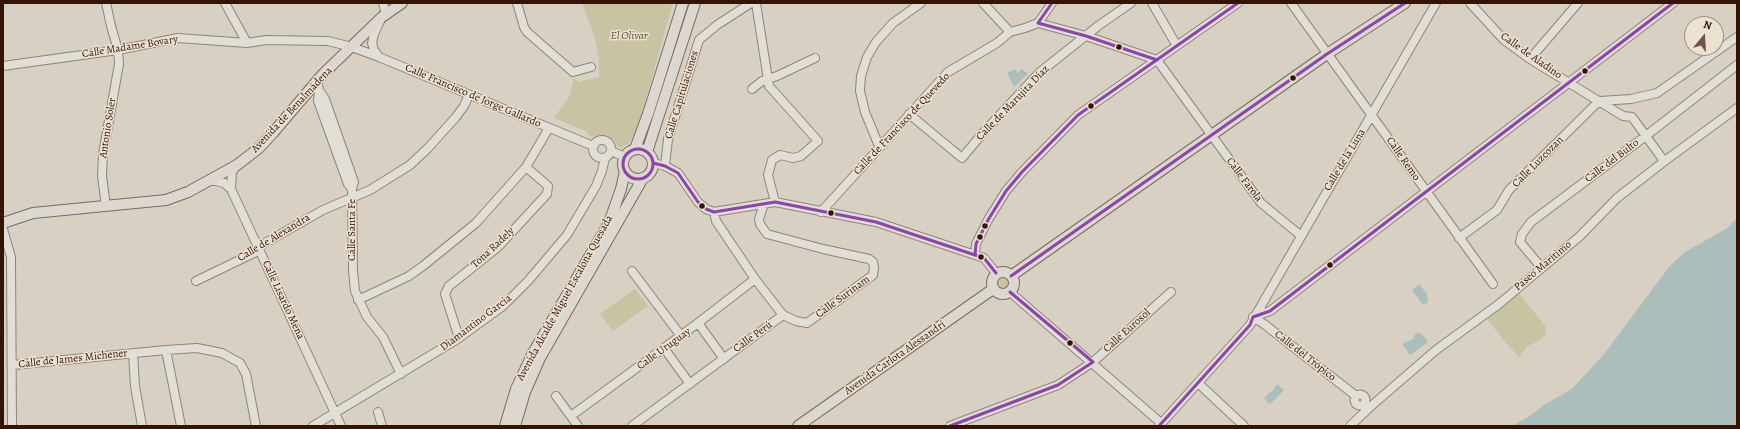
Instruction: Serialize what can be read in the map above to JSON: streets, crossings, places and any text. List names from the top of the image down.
{
  "streets": {
    "main road": ["Avenida de Benalmádena", "Avenida Alcalde Miguel Escalona Quesada", "Avenida Carlota Alessandri"],
    "street": [
      "Calle Madame Bovary",
      "Calle de Aladino",
      "Calle Capitulaciones",
      "Calle Francisco de Jorge Gallardo",
      "Calle de Marujita Díaz",
      "Calle de Francisco de Quevedo",
      "Antonio Soler",
      "Calle Remo",
      "Calle de la Luna",
      "Calle del Bulto",
      "Calle Luzcozan",
      "Calle Farola",
      "Calle Santa Fe",
      "Calle de Alexandra",
      "Tona Radely",
      "Paseo Marítimo",
      "Calle Surinam",
      "Calle Lisardo Mena",
      "Diamantino Garcia",
      "Calle Eurosol",
      "Calle Perú",
      "Calle Uruguay",
      "Calle del Trópico",
      "Calle de James Michener"
    ]
  },
  "crossings": [
    ["Calle Madame Bovary", "Calle Francisco de Jorge Gallardo"],
    ["Calle Madame Bovary", "Avenida de Benalmádena"],
    ["Calle Madame Bovary", "Antonio Soler"],
    ["Calle de Aladino", "Calle del Bulto"],
    ["Calle de Aladino", "Calle Luzcozan"],
    ["Calle de Aladino", "Paseo Marítimo"],
    ["Calle Francisco de Jorge Gallardo", "Avenida de Benalmádena"],
    ["Calle Francisco de Jorge Gallardo", "Calle de Alexandra"],
    ["Calle Francisco de Jorge Gallardo", "Diamantino Garcia"],
    ["Calle de Marujita Díaz", "Calle de Francisco de Quevedo"],
    ["Avenida de Benalmádena", "Antonio Soler"],
    ["Avenida de Benalmádena", "Calle Santa Fe"],
    ["Calle Remo", "Calle de la Luna"],
    ["Calle Remo", "Calle Luzcozan"],
    ["Calle de la Luna", "Calle Farola"],
    ["Calle de la Luna", "Calle del Trópico"],
    ["Calle del Bulto", "Paseo Marítimo"],
    ["Calle Santa Fe", "Calle de Alexandra"],
    ["Calle Santa Fe", "Diamantino Garcia"],
    ["Calle de Alexandra", "Calle Lisardo Mena"],
    ["Tona Radely", "Diamantino Garcia"],
    ["Calle Surinam", "Calle Perú"],
    ["Calle Lisardo Mena", "Diamantino Garcia"],
    ["Calle Perú", "Calle Uruguay"]
  ],
  "parks": ["El Olivar"],
  "north": "top"
}
